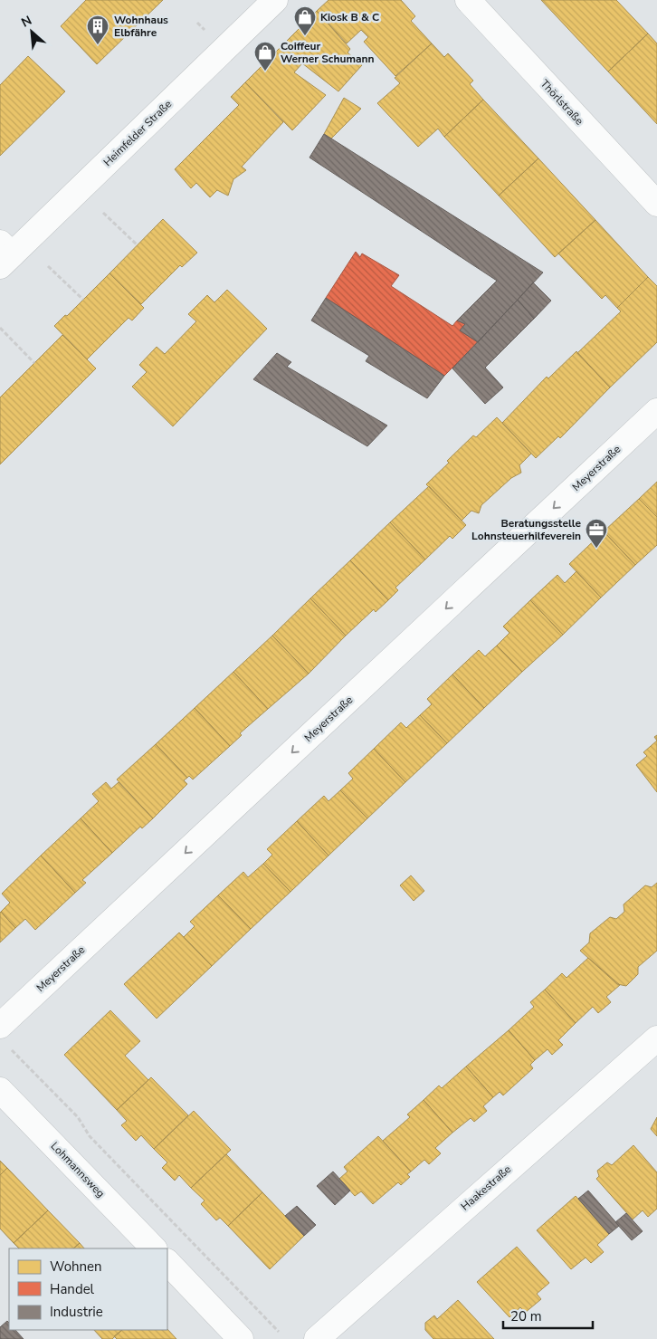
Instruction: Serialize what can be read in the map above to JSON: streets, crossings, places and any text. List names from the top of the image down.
{
  "streets": {
    "street": [
      "Thörlstraße",
      "Heimfelder Straße",
      "Meyerstraße",
      "Lohmannsweg",
      "Haakestraße"
    ]
  },
  "one_way": ["Meyerstraße"],
  "places": {
    "shop": ["Kiosk B & C", "Coiffeur Werner Schumann"],
    "building": ["Wohnhaus Elbfähre"],
    "office": ["Beratungsstelle Lohnsteuerhilfeverein"]
  },
  "legend": ["Wohnen", "Handel", "Industrie"],
  "scale_bar": "20 m",
  "north": "top left"
}
